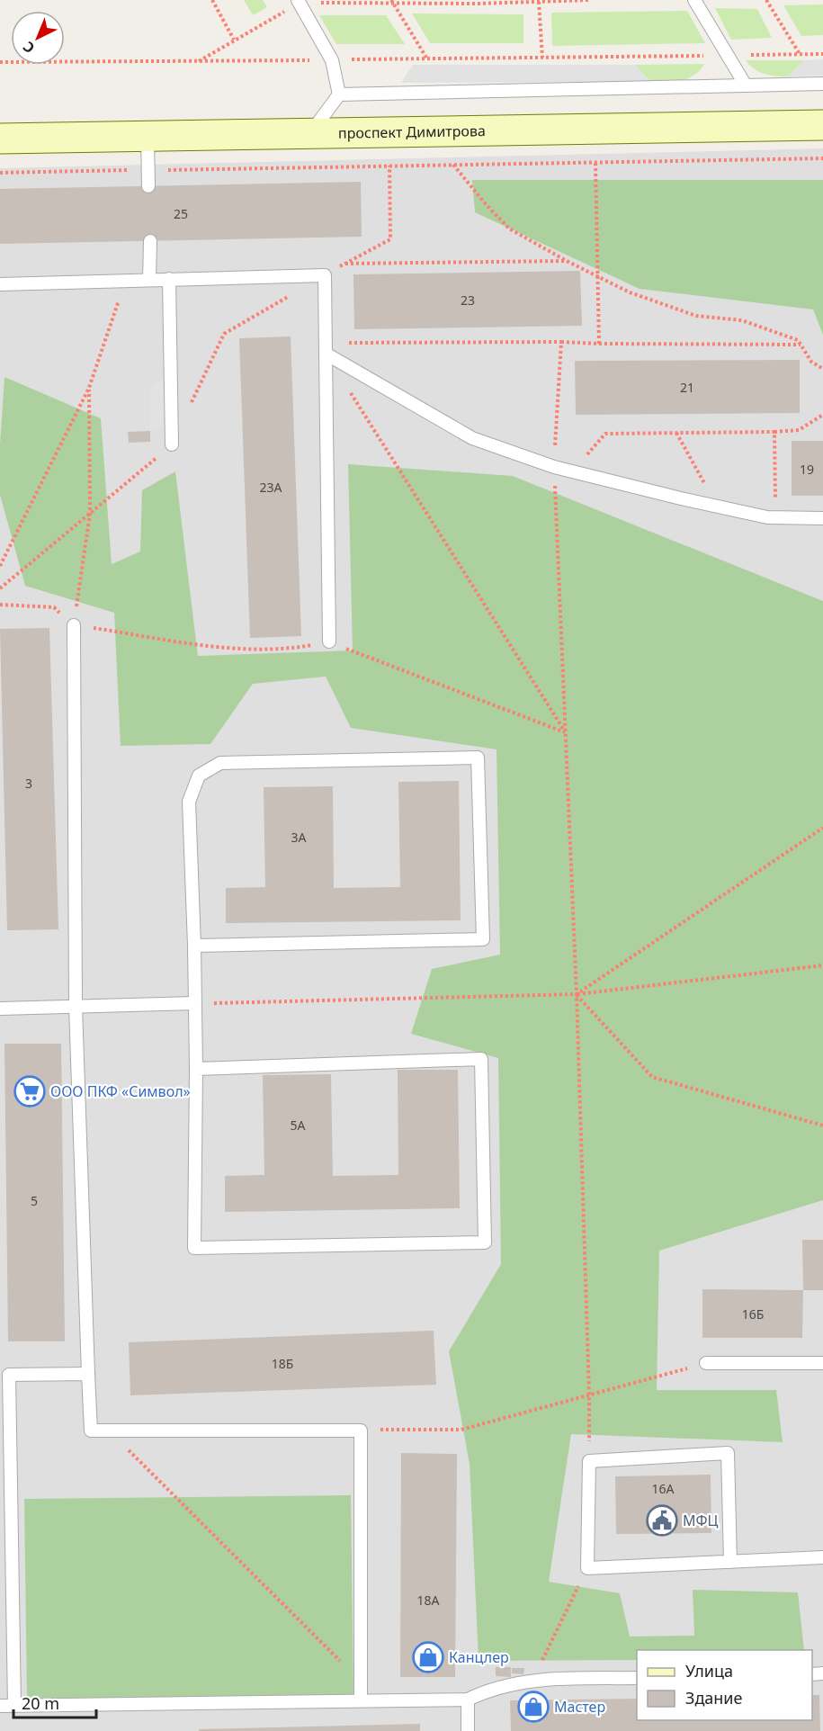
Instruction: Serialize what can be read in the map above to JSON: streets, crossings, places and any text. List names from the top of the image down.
{
  "streets": {
    "main road": ["проспект Димитрова"]
  },
  "places": {
    "supermarket": ["ООО ПКФ «Символ»"],
    "public building": ["МФЦ"],
    "shop": ["Канцлер", "Мастер"]
  },
  "house_numbers": [
    "25",
    "23",
    "21",
    "19",
    "23А",
    "3",
    "3А",
    "5А",
    "5",
    "16Б",
    "18Б",
    "16А",
    "18А"
  ],
  "legend": ["Улица", "Здание"],
  "scale_bar": "20 m",
  "north": "bottom left"
}
